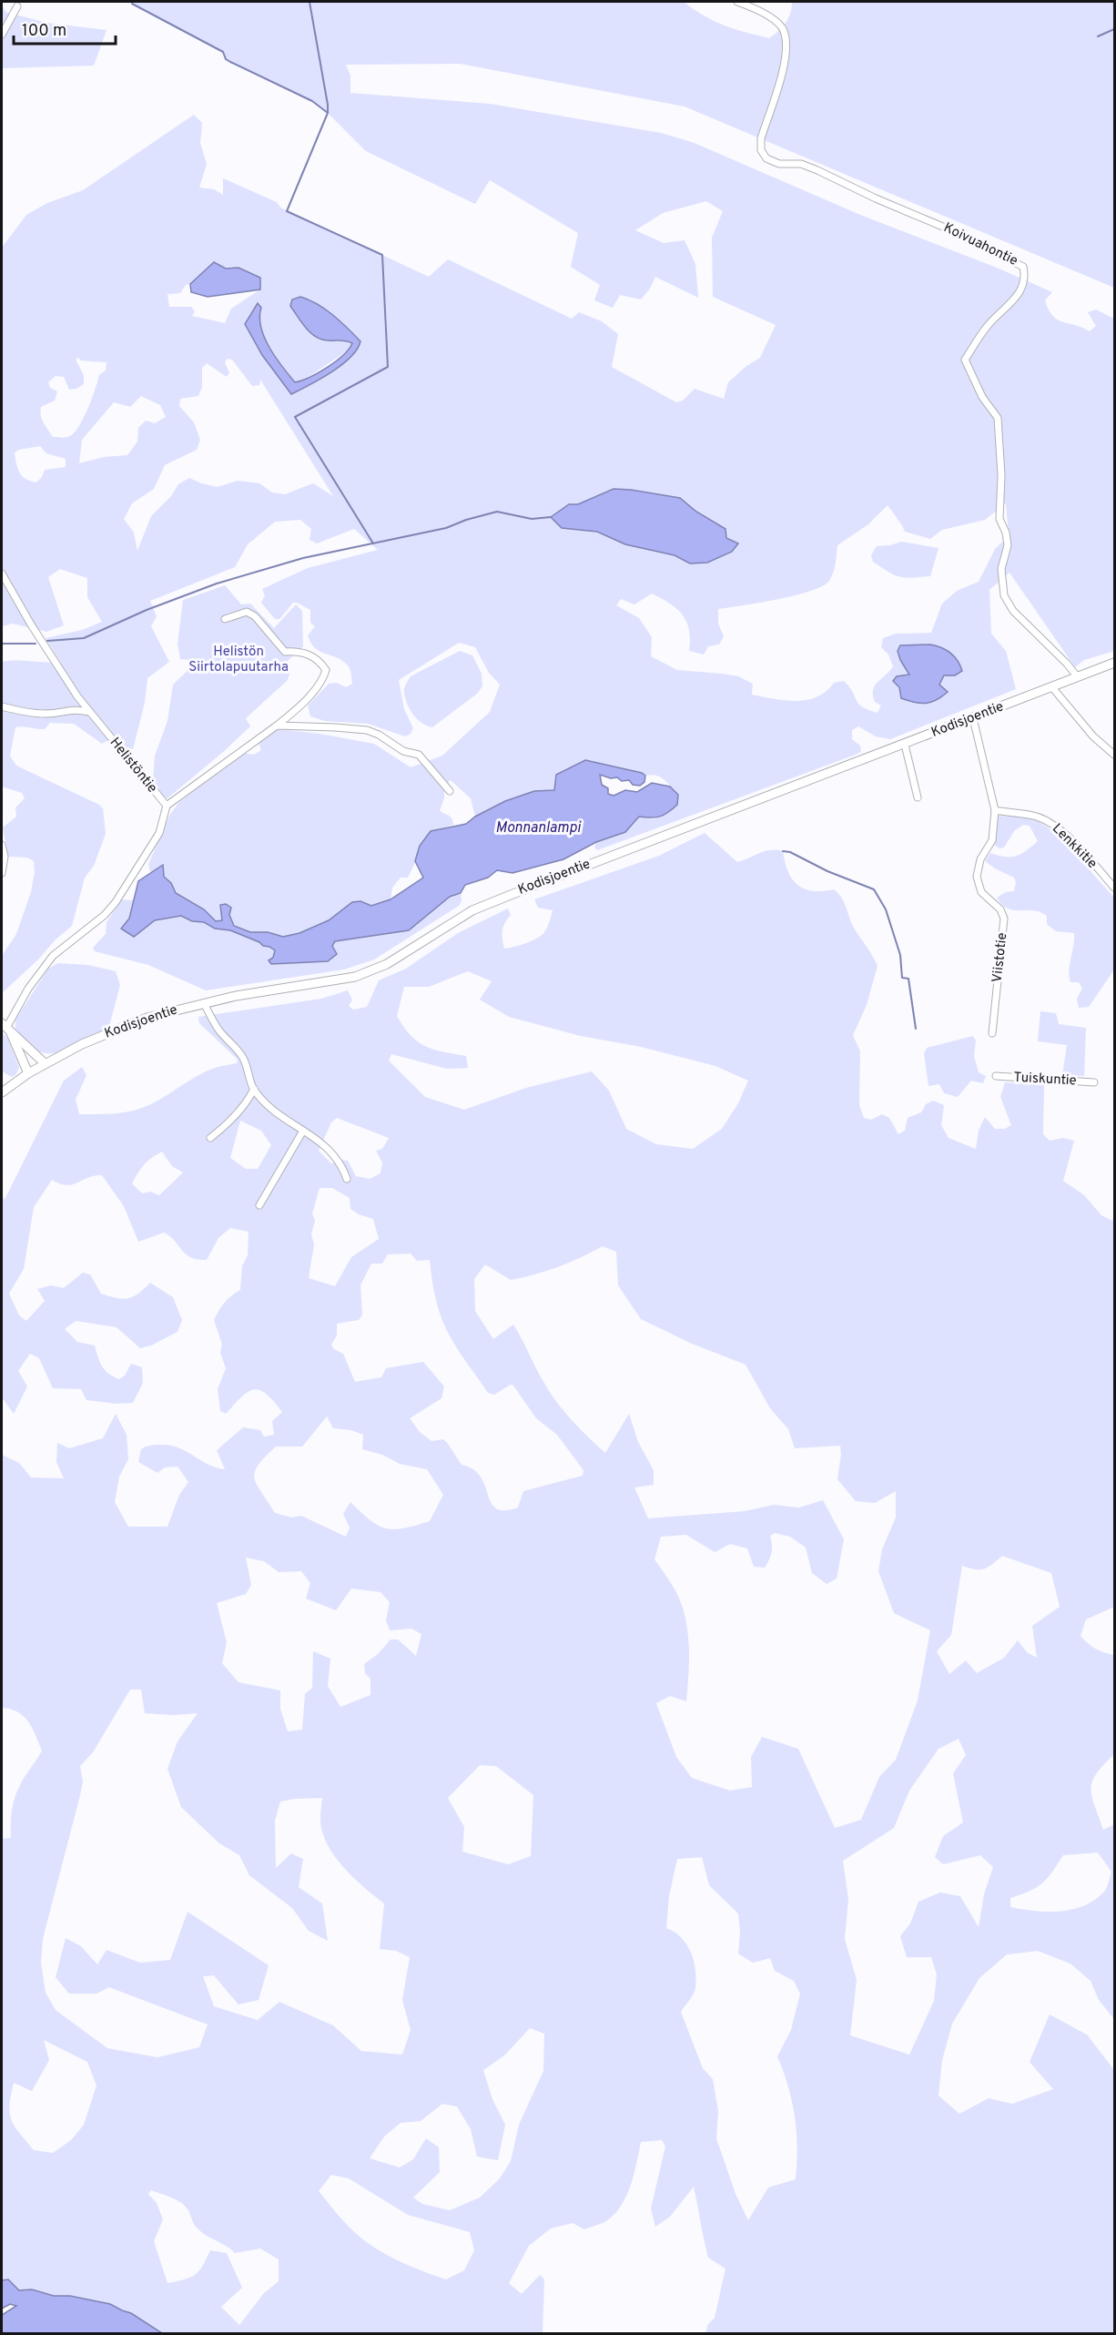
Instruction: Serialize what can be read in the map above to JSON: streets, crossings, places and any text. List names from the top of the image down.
{
  "streets": {
    "street": [
      "Koivuahontie",
      "Kodisjoentie",
      "Helistöntie",
      "Lenkkitie",
      "Viistotie",
      "Tuiskuntie"
    ]
  },
  "crossings": [
    ["Koivuahontie", "Kodisjoentie"],
    ["Kodisjoentie", "Viistotie"],
    ["Lenkkitie", "Viistotie"]
  ],
  "water": ["Monnanlampi"],
  "parks": ["Helistön Siirtolapuutarha"],
  "scale_bar": "100 m"
}
